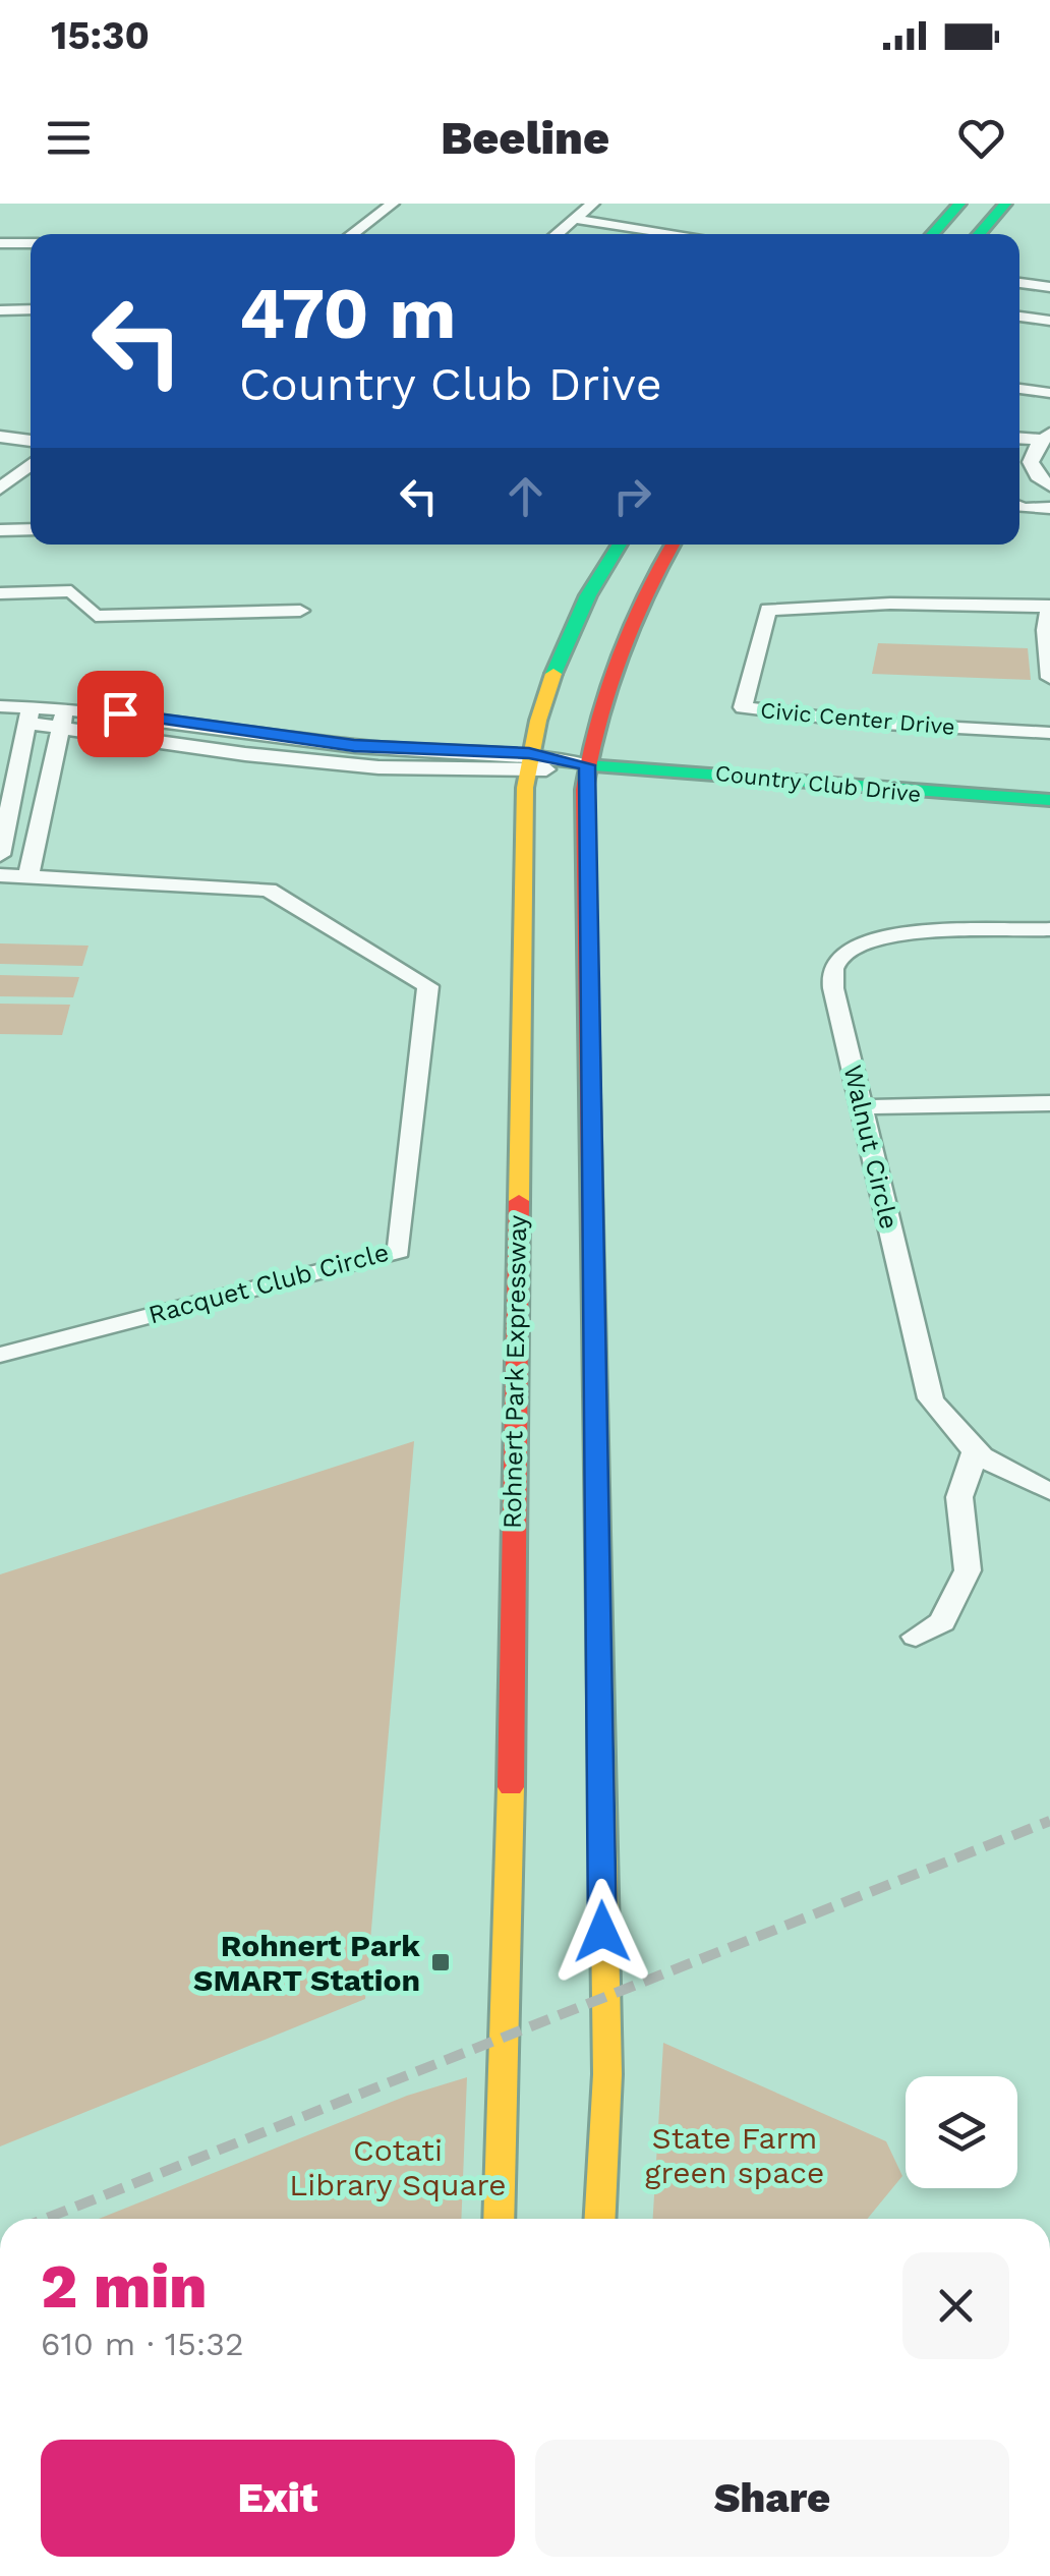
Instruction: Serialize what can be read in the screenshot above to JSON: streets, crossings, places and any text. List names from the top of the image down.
{
  "streets": {
    "main road": ["Country Club Drive", "Rohnert Park Expressway"],
    "street": ["Civic Center Drive", "Walnut Circle", "Racquet Club Circle"]
  },
  "crossings": [
    ["Country Club Drive", "Rohnert Park Expressway"]
  ],
  "parks": ["State Farm green space", "Cotati Library Square"],
  "places": {
    "transit": ["Rohnert Park SMART Station"]
  },
  "page": {
    "status": "15:30",
    "header": "Beeline",
    "turn": ["470 m", "Country Club Drive"],
    "heading": ["2 min", "610 m · 15:32"],
    "buttons": ["Exit", "Share"]
  }
}
